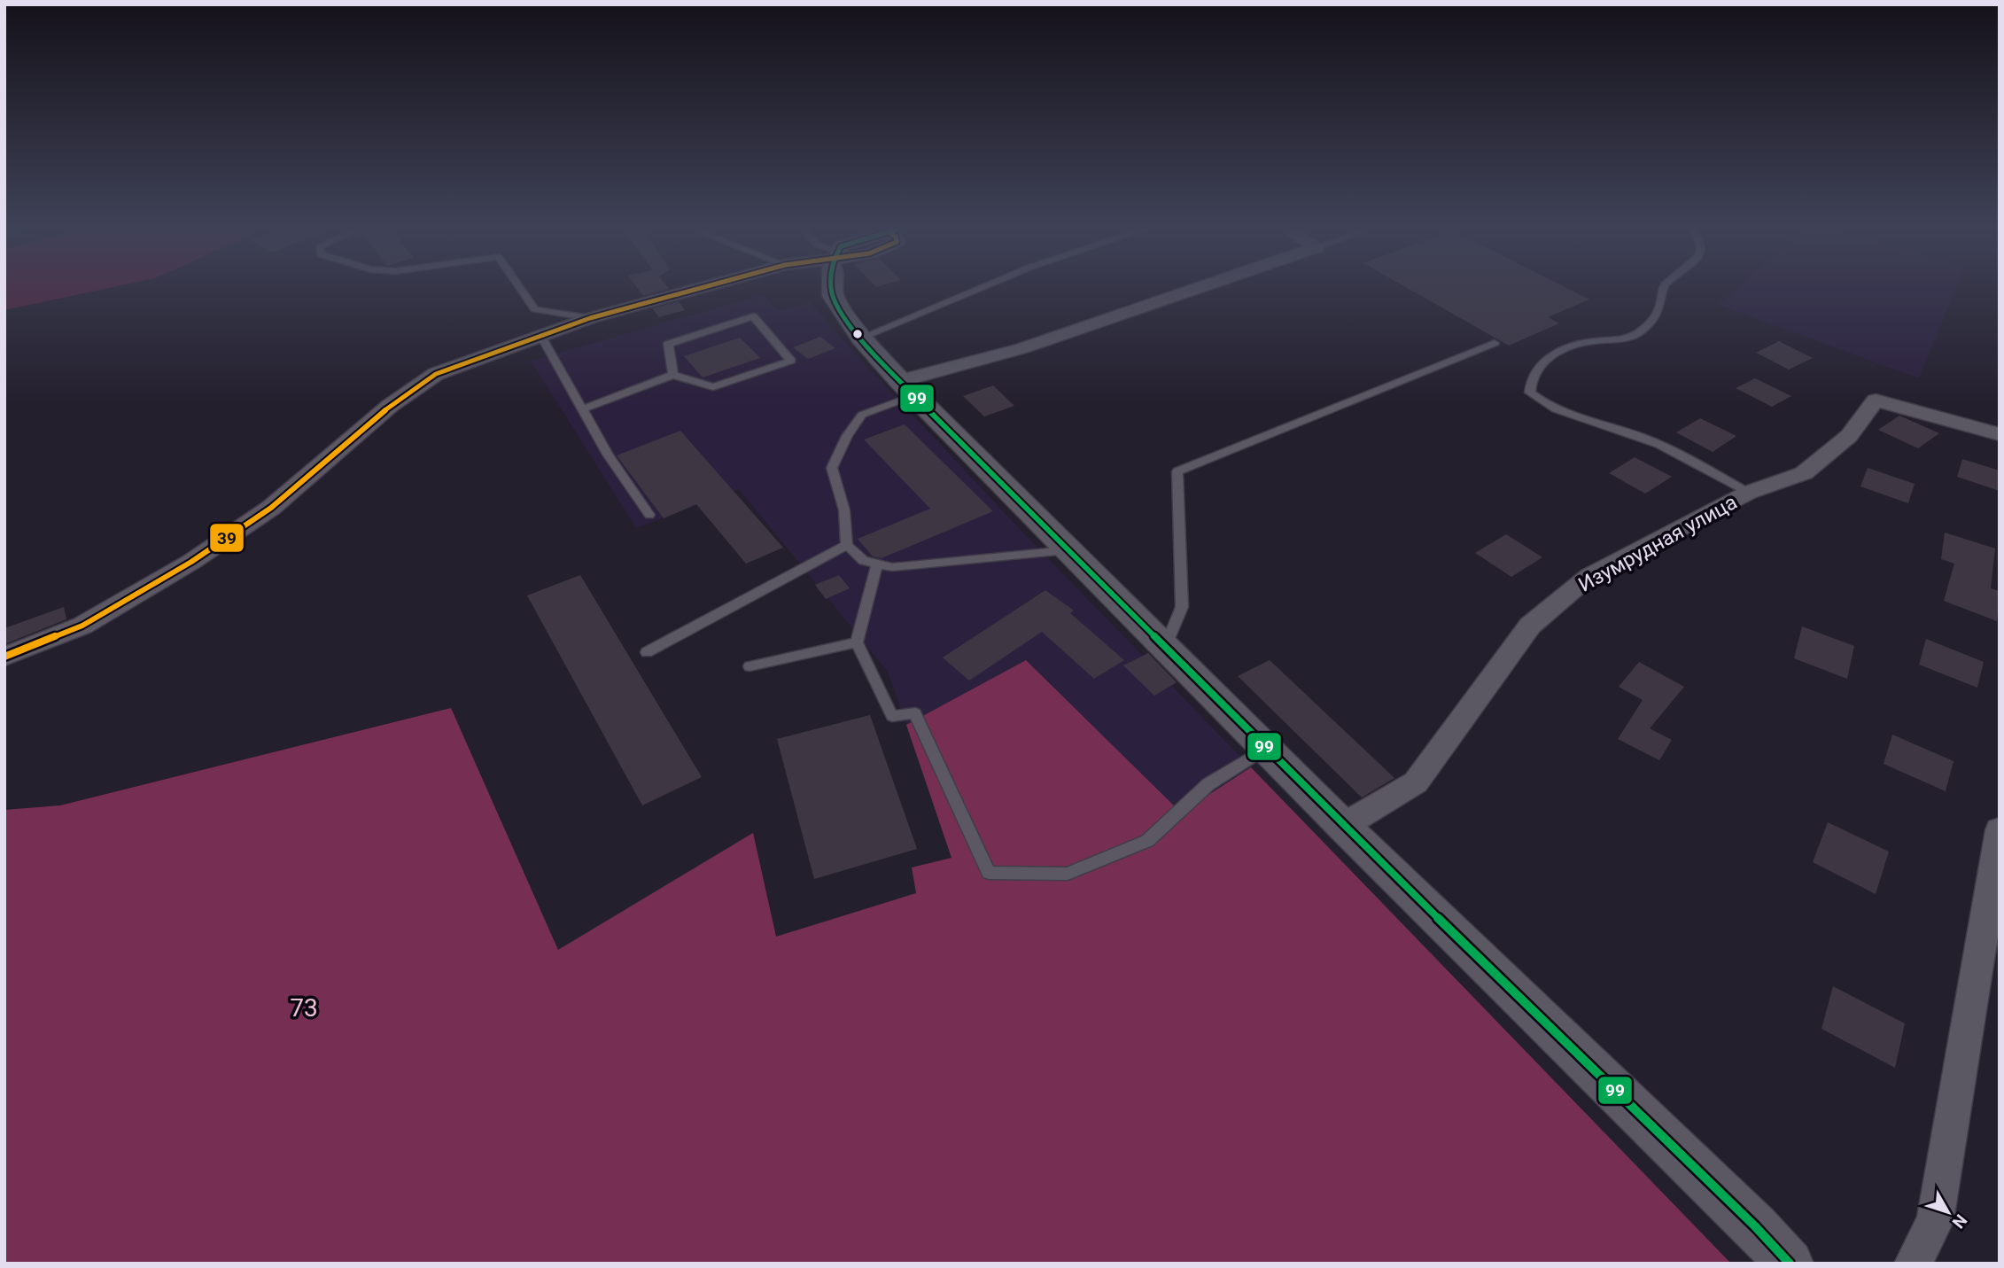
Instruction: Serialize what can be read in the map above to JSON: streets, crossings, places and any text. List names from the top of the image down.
{
  "streets": {
    "street": ["Изумрудная улица"]
  },
  "parks": ["73"],
  "lines": ["transit line 99", "transit line 39"],
  "north": "bottom right"
}
